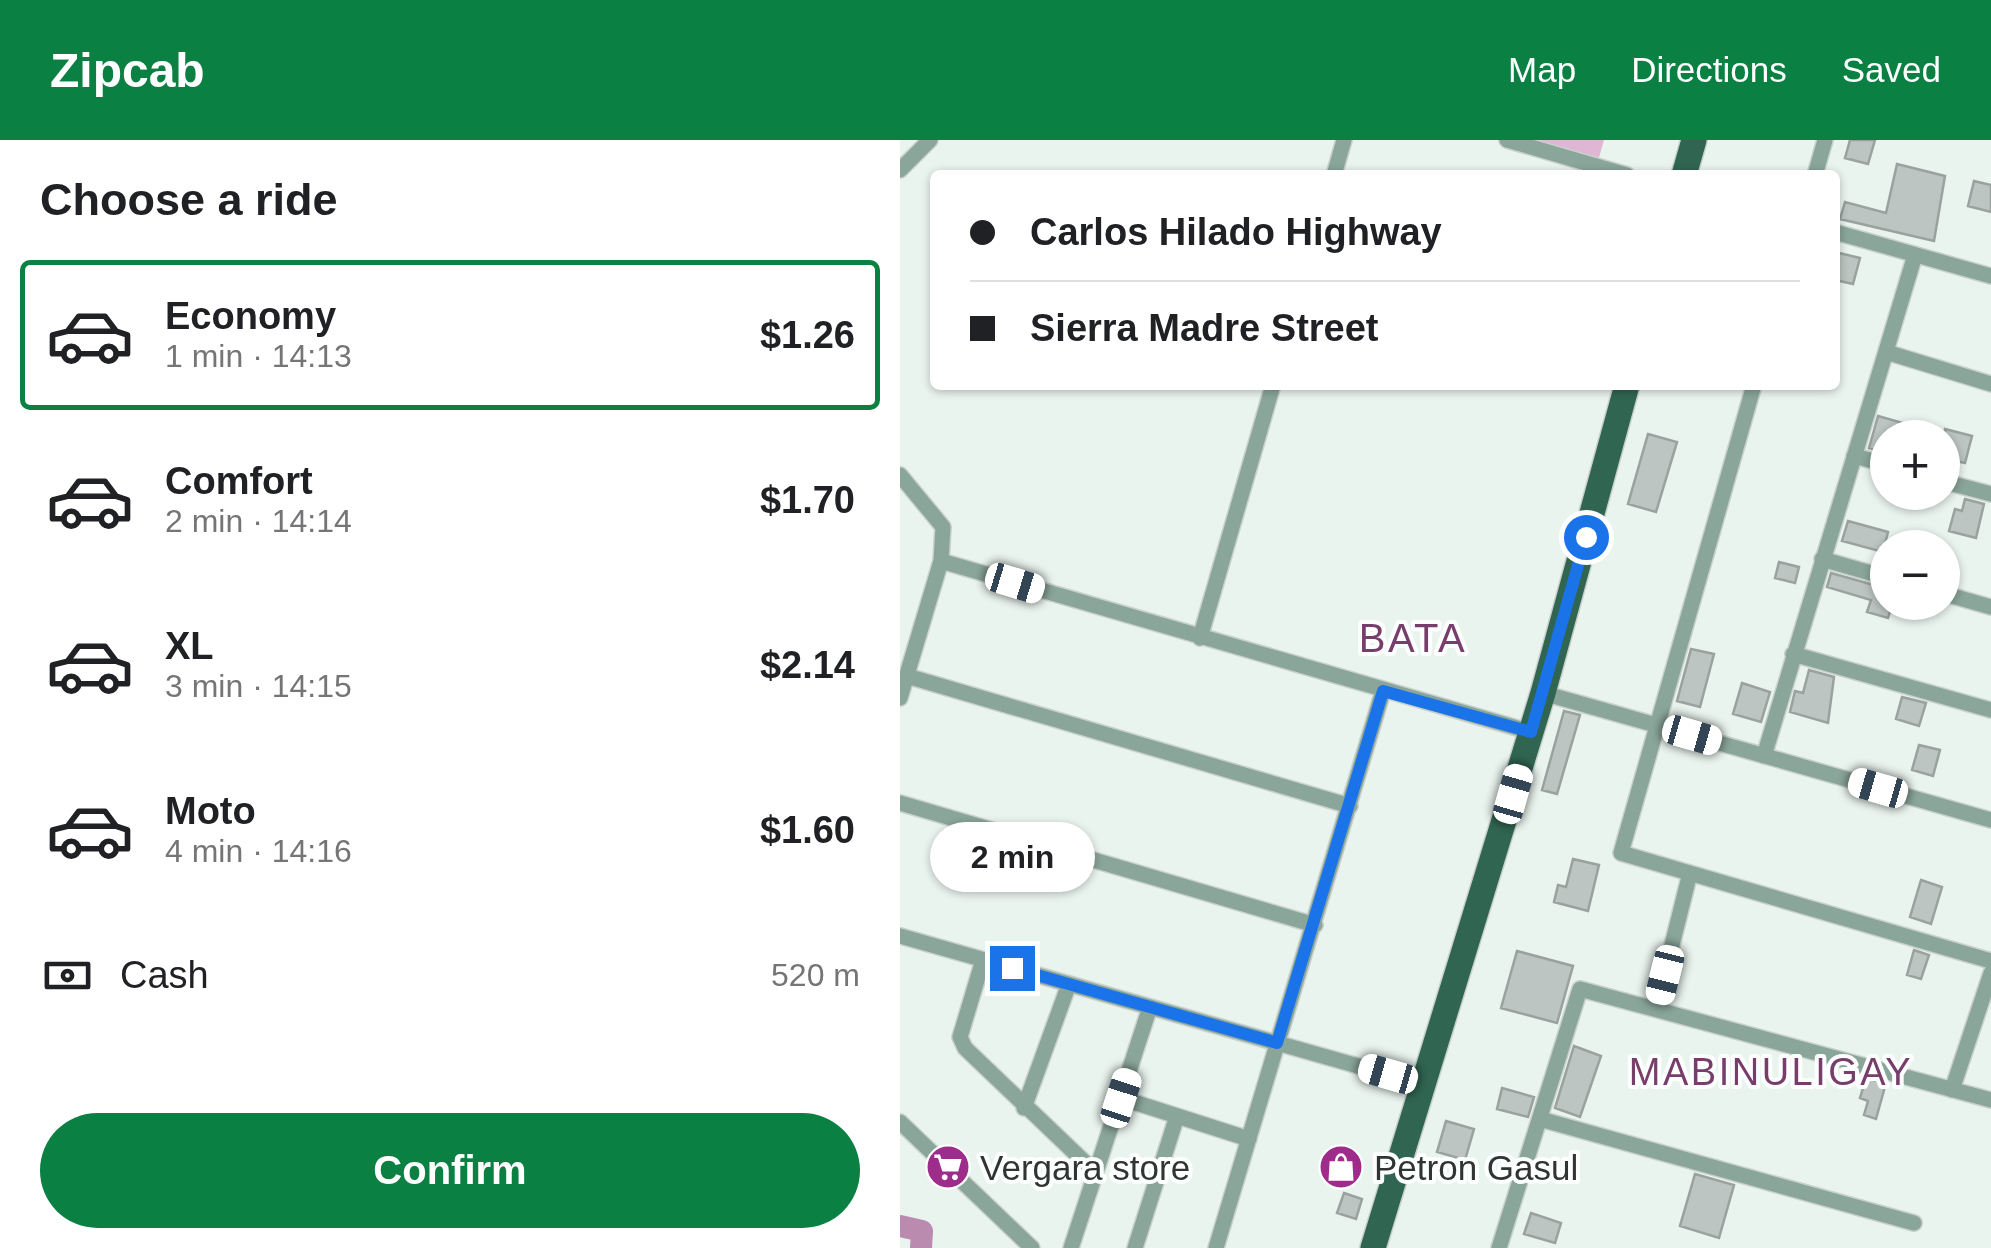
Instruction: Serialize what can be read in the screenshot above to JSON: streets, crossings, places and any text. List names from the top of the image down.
{
  "districts": ["BATA", "MABINULIGAY"],
  "places": {
    "supermarket": ["Vergara store"],
    "shop": ["Petron Gasul"]
  },
  "page": {
    "header": "Zipcab",
    "nav": ["Map", "Directions", "Saved"],
    "heading": "Choose a ride",
    "banner": ["Carlos Hilado Highway", "Sierra Madre Street"],
    "list": [
      {
        "name": "Economy",
        "note": "1 min · 14:13",
        "value": "$1.26"
      },
      {
        "name": "Comfort",
        "note": "2 min · 14:14",
        "value": "$1.70"
      },
      {
        "name": "XL",
        "note": "3 min · 14:15",
        "value": "$2.14"
      },
      {
        "name": "Moto",
        "note": "4 min · 14:16",
        "value": "$1.60"
      }
    ],
    "map_buttons": ["+", "−"],
    "bubble": "2 min",
    "pay": ["Cash", "520 m"],
    "buttons": "Confirm"
  }
}
